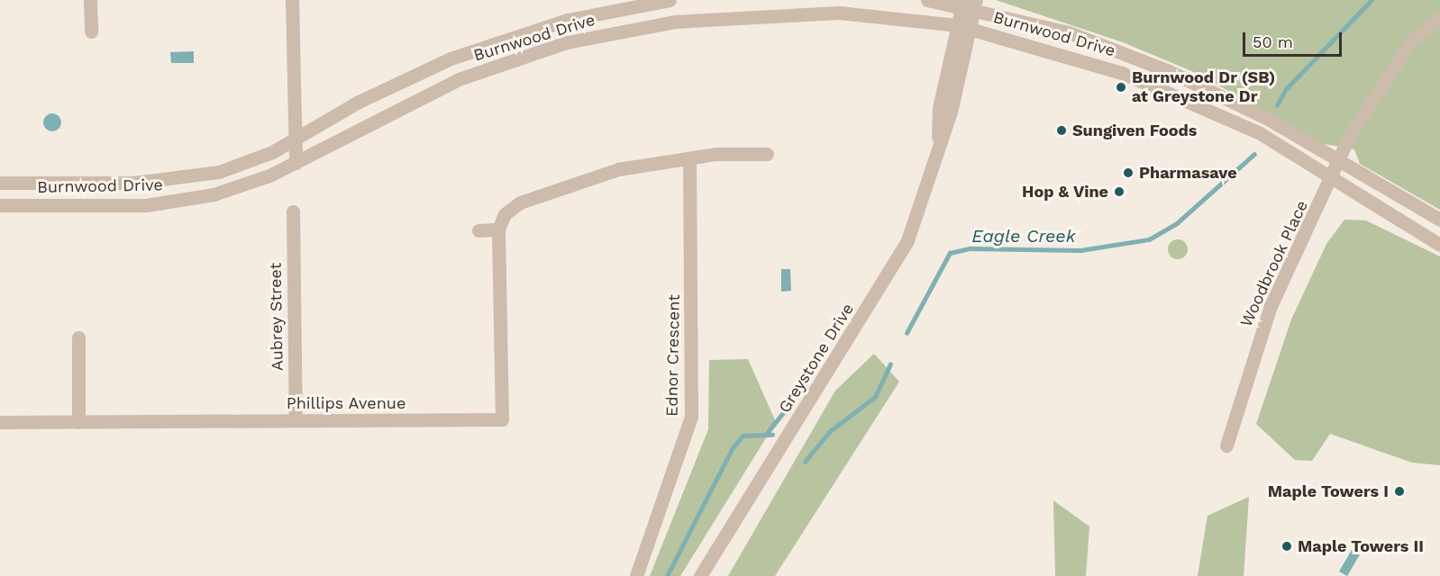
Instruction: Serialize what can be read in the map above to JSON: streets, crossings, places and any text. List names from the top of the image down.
{
  "streets": {
    "street": [
      "Burnwood Drive",
      "Woodbrook Place",
      "Aubrey Street",
      "Ednor Crescent",
      "Greystone Drive",
      "Phillips Avenue"
    ]
  },
  "crossings": [
    ["Burnwood Drive", "Woodbrook Place"],
    ["Burnwood Drive", "Greystone Drive"],
    ["Aubrey Street", "Phillips Avenue"]
  ],
  "water": ["Eagle Creek"],
  "places": [
    "Burnwood Dr (SB) at Greystone Dr",
    "Sungiven Foods",
    "Pharmasave",
    "Hop & Vine",
    "Maple Towers I",
    "Maple Towers II"
  ],
  "scale_bar": "50 m"
}
